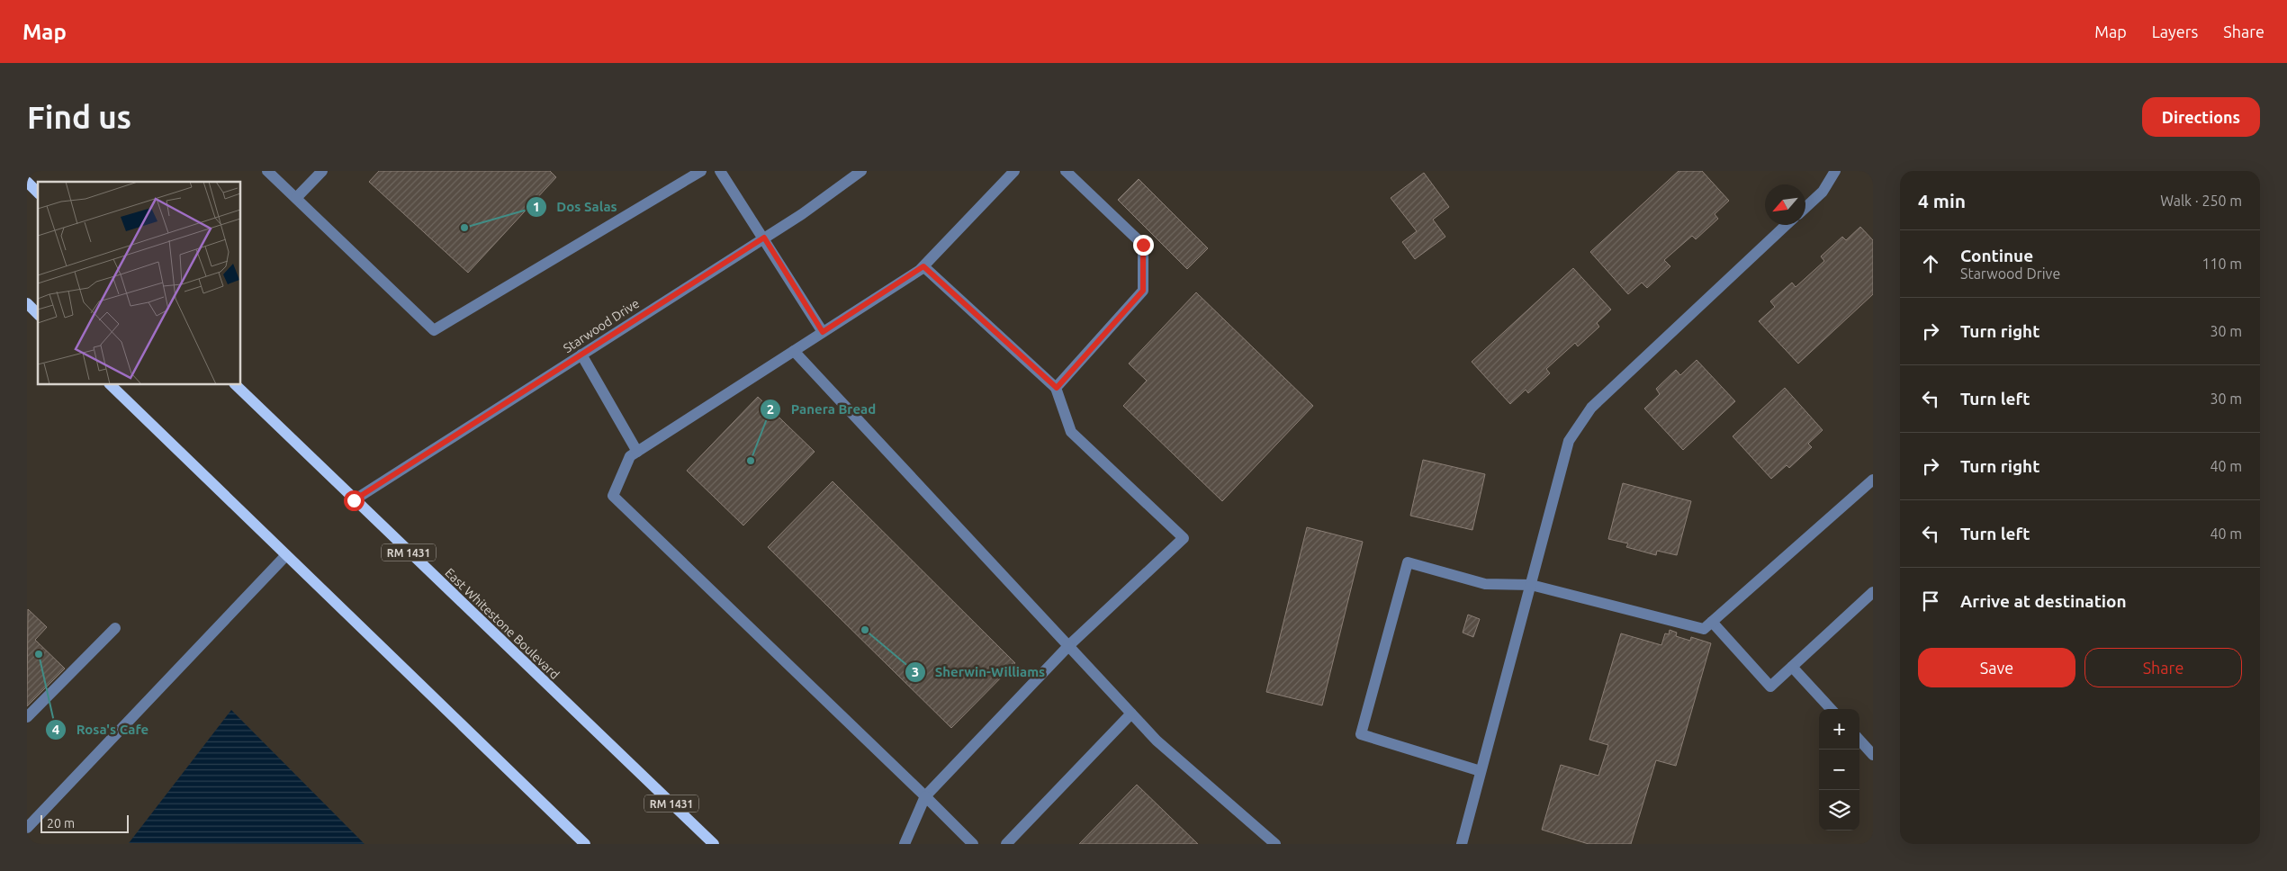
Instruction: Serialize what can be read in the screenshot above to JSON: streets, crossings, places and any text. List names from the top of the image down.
{
  "streets": {
    "main road": ["RM 1431", "East Whitestone Boulevard"],
    "street": ["Starwood Drive"]
  },
  "crossings": [
    ["Starwood Drive", "East Whitestone Boulevard"]
  ],
  "places": [
    "Dos Salas",
    "Panera Bread",
    "Sherwin-Williams",
    "Rosa's Cafe"
  ],
  "scale_bar": "20 m",
  "north": "bottom left",
  "page": {
    "header": "Map",
    "nav": ["Map", "Layers", "Share"],
    "buttons": [
      "Directions",
      ["Save", "Share"]
    ],
    "title": "Find us",
    "heading": ["4 min", "Walk · 250 m"],
    "list": [
      ["Continue", "Starwood Drive", "110 m"],
      ["Turn right", "30 m"],
      ["Turn left", "30 m"],
      ["Turn right", "40 m"],
      ["Turn left", "40 m"],
      "Arrive at destination"
    ],
    "map_buttons": ["+", "−"],
    "scale": "20 m"
  }
}
